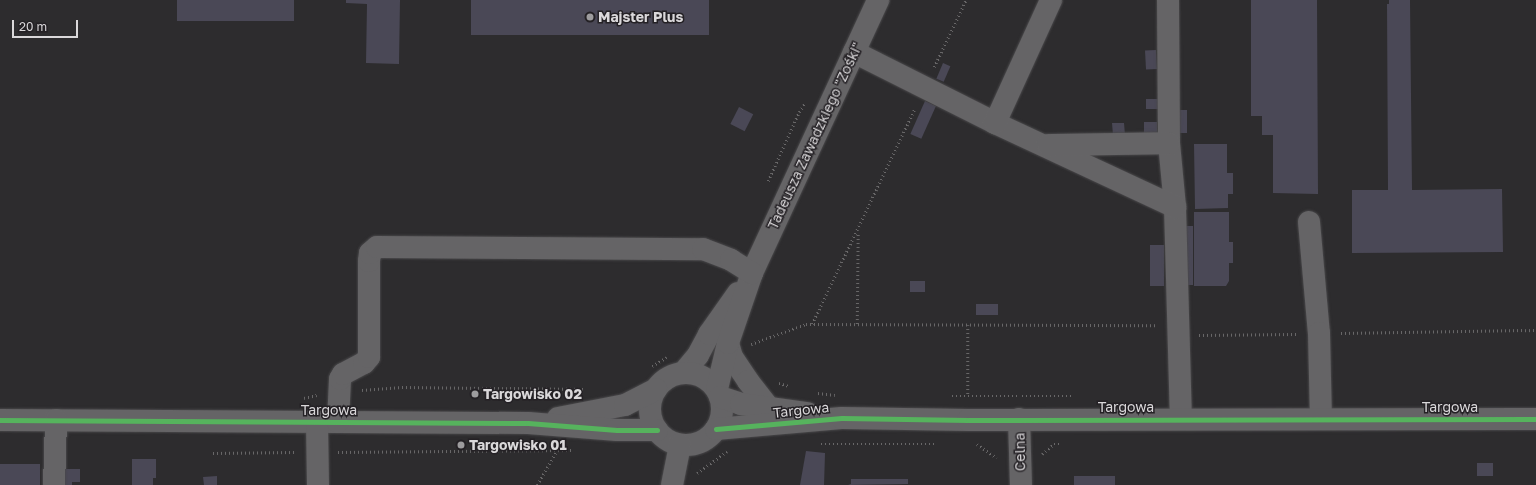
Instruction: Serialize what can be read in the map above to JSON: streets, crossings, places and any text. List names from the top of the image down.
{
  "streets": {
    "street": ["Tadeusza Zawadzkiego \"Zośki\"", "Targowa", "Celna"]
  },
  "crossings": [
    ["Tadeusza Zawadzkiego \"Zośki\"", "Targowa"],
    ["Targowa", "Celna"]
  ],
  "places": ["Majster Plus", "Targowisko 02", "Targowisko 01"],
  "scale_bar": "20 m"
}
